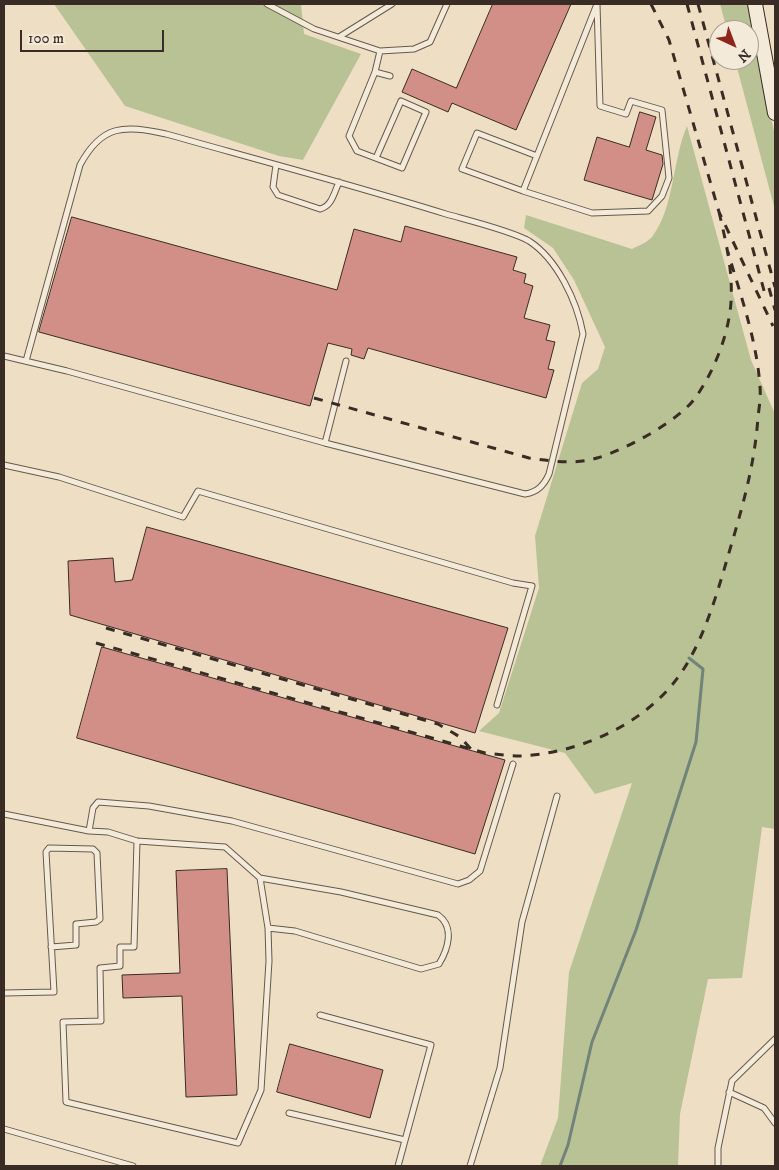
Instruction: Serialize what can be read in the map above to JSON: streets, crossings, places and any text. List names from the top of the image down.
{
  "scale_bar": "100 m",
  "north": "bottom right"
}
